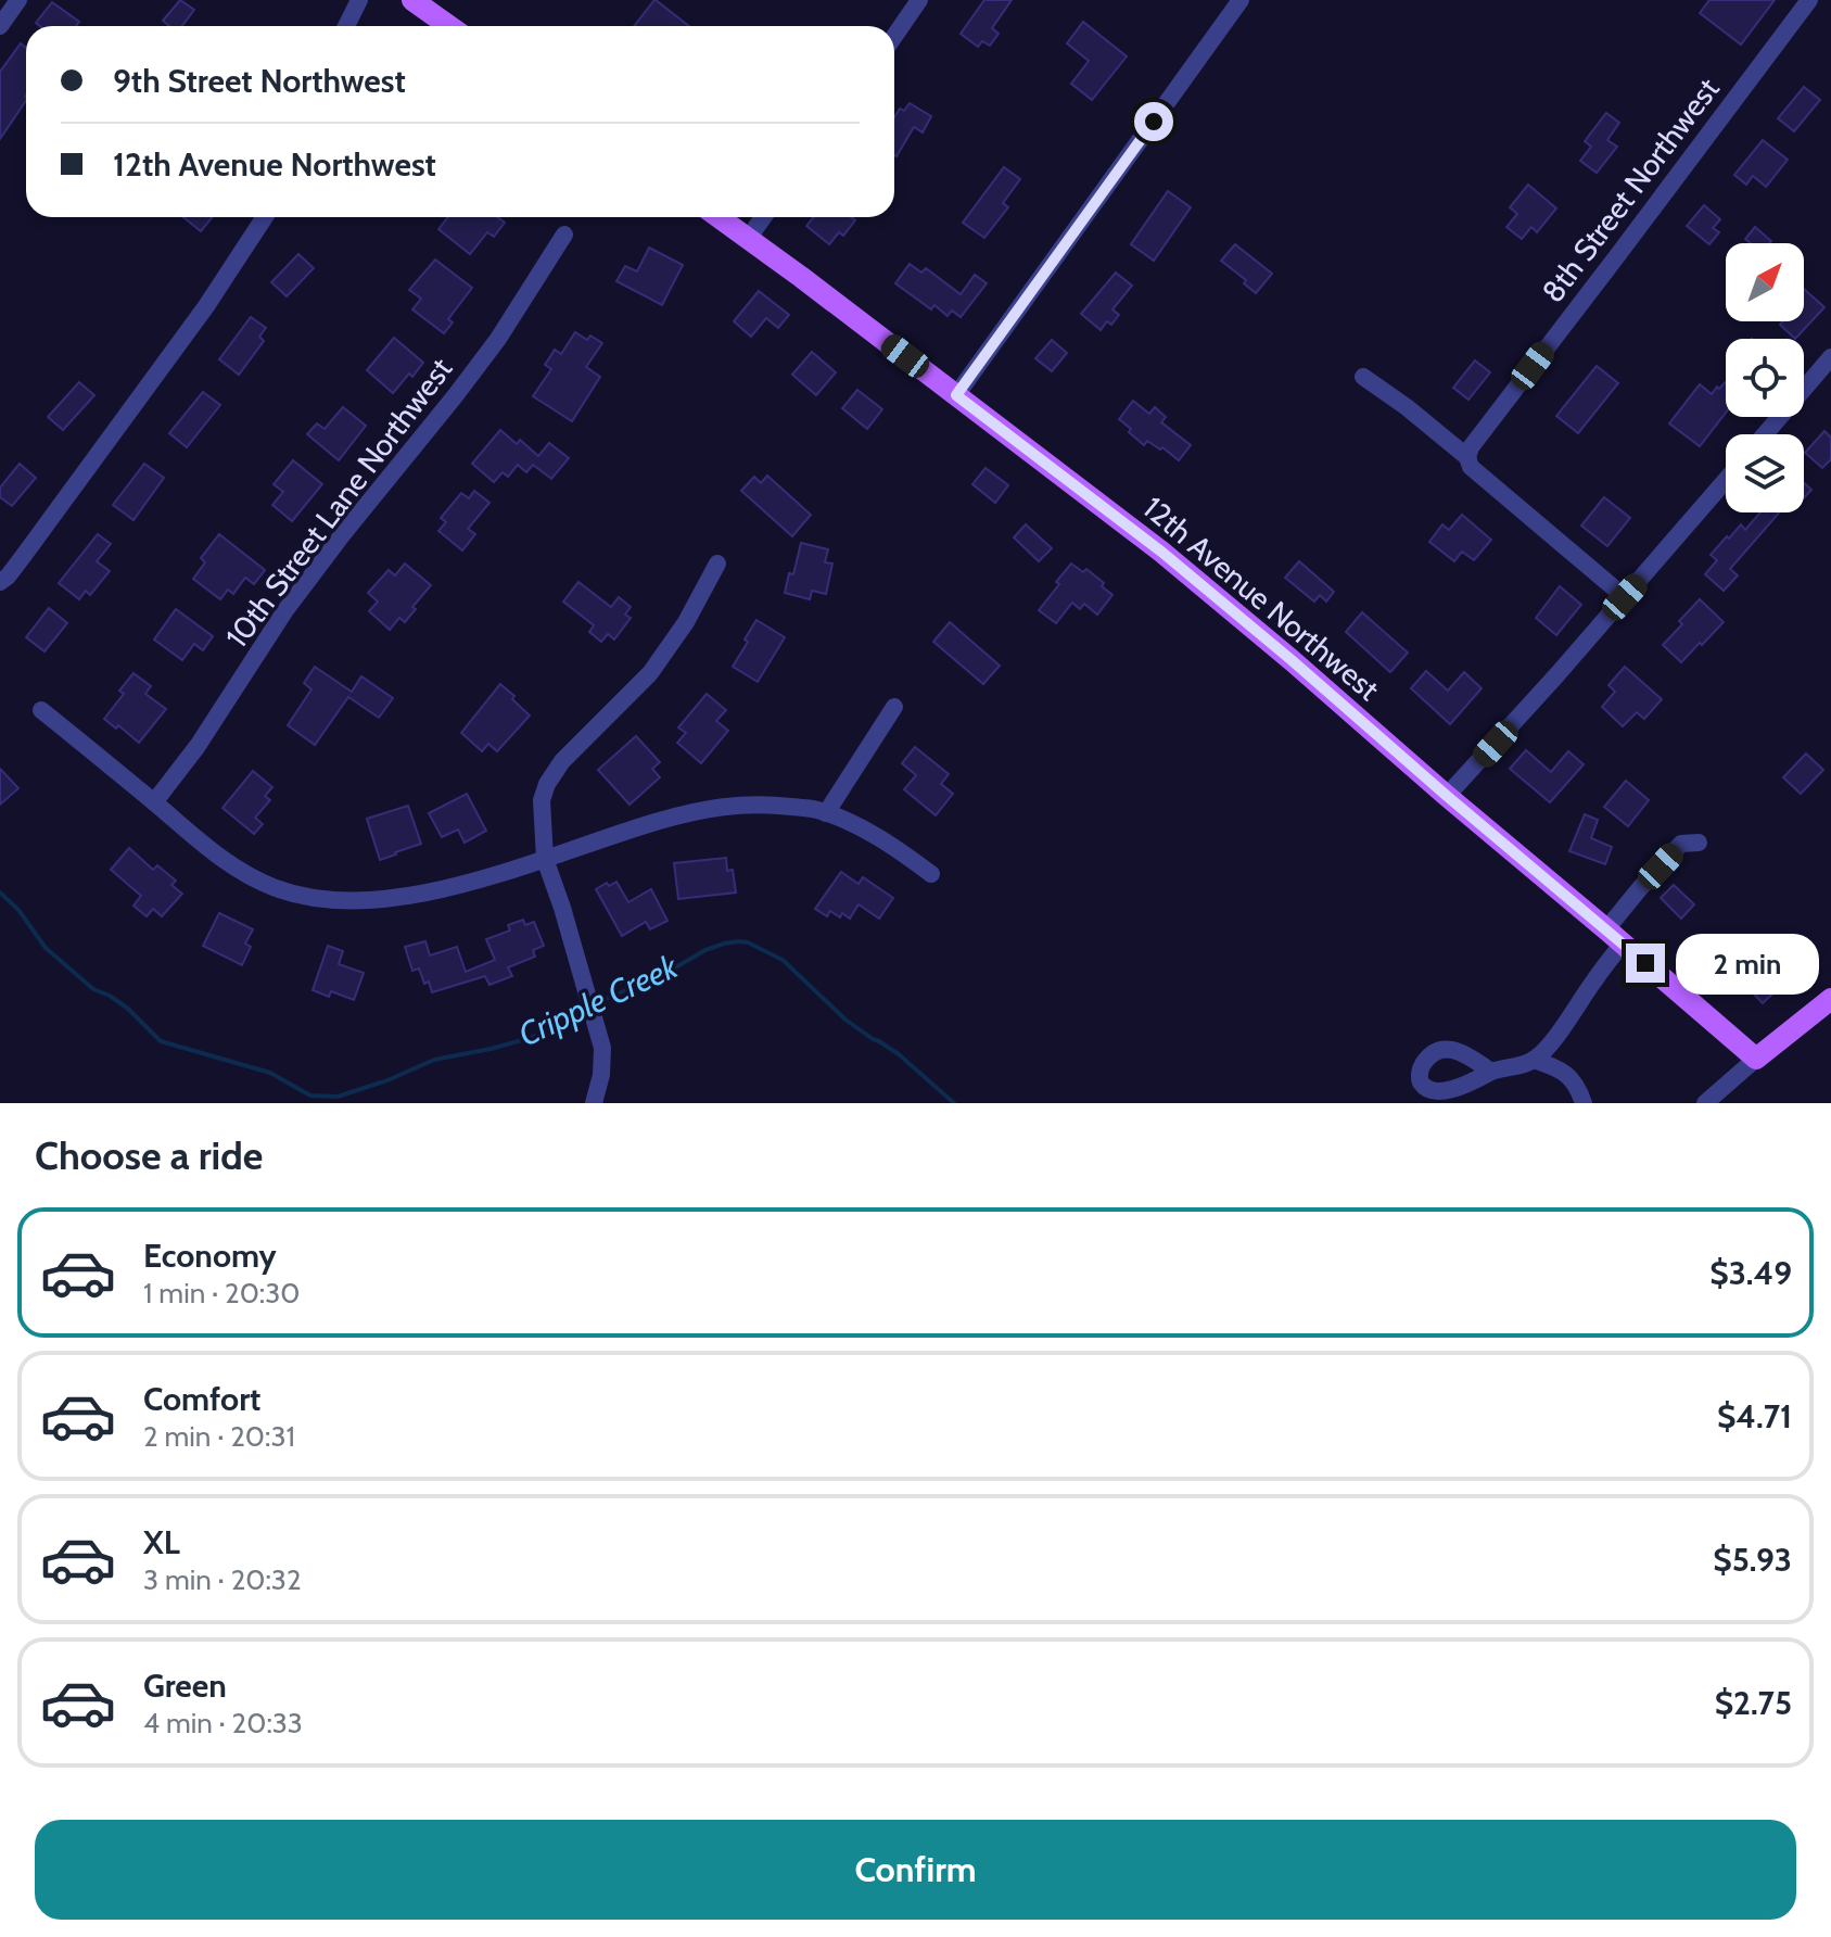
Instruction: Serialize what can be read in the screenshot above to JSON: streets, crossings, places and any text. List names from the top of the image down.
{
  "streets": {
    "main road": ["12th Avenue Northwest"],
    "street": ["8th Street Northwest", "10th Street Lane Northwest"]
  },
  "water": ["Cripple Creek"],
  "north": "top right",
  "page": {
    "banner": ["9th Street Northwest", "12th Avenue Northwest"],
    "bubble": "2 min",
    "heading": "Choose a ride",
    "list": [
      {
        "name": "Economy",
        "note": "1 min · 20:30",
        "value": "$3.49"
      },
      {
        "name": "Comfort",
        "note": "2 min · 20:31",
        "value": "$4.71"
      },
      {
        "name": "XL",
        "note": "3 min · 20:32",
        "value": "$5.93"
      },
      {
        "name": "Green",
        "note": "4 min · 20:33",
        "value": "$2.75"
      }
    ],
    "buttons": "Confirm"
  }
}
